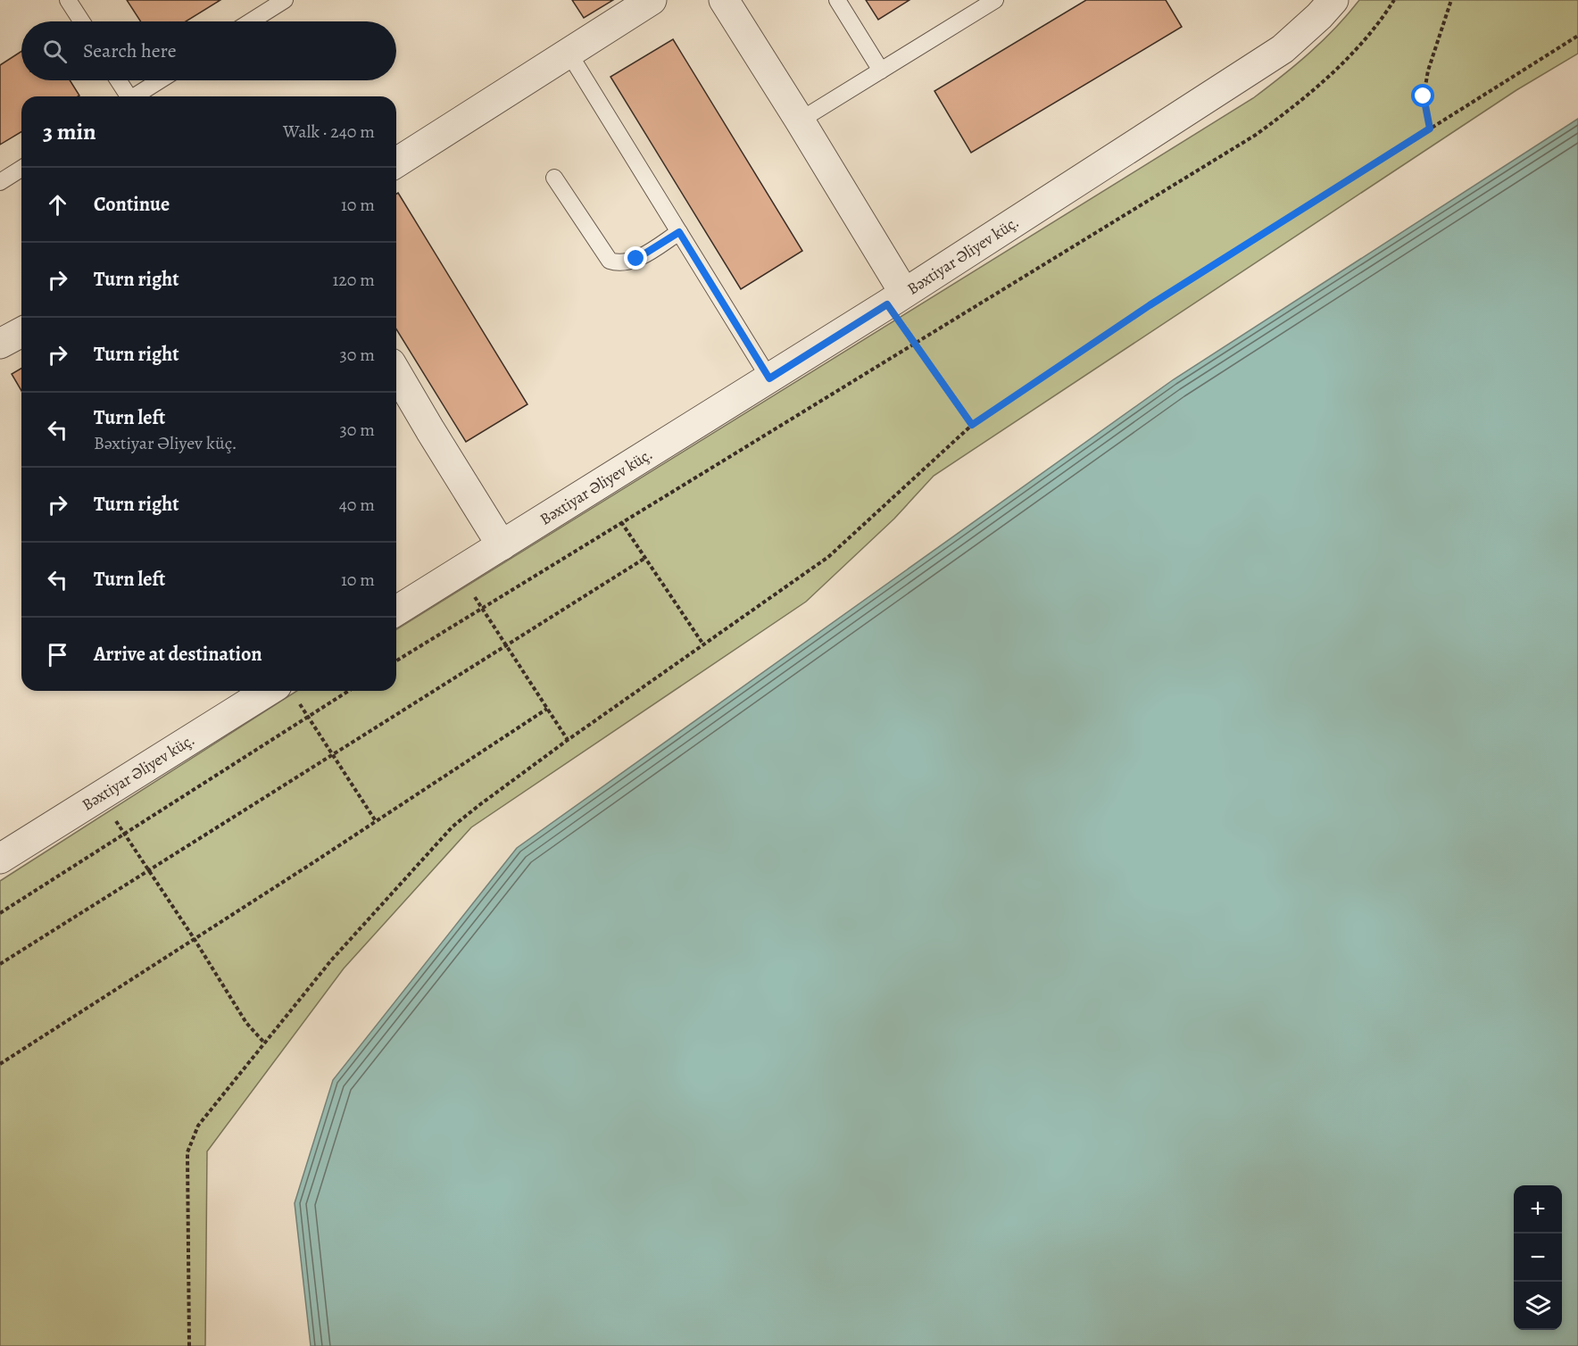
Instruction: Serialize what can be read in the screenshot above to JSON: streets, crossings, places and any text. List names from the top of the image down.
{
  "streets": {
    "street": ["Bəxtiyar Əliyev küç."]
  },
  "page": {
    "search": "Search here",
    "heading": ["3 min", "Walk · 240 m"],
    "list": [
      ["Continue", "10 m"],
      ["Turn right", "120 m"],
      ["Turn right", "30 m"],
      ["Turn left", "Bəxtiyar Əliyev küç.", "30 m"],
      ["Turn right", "40 m"],
      ["Turn left", "10 m"],
      "Arrive at destination"
    ],
    "map_buttons": ["+", "−"]
  }
}
